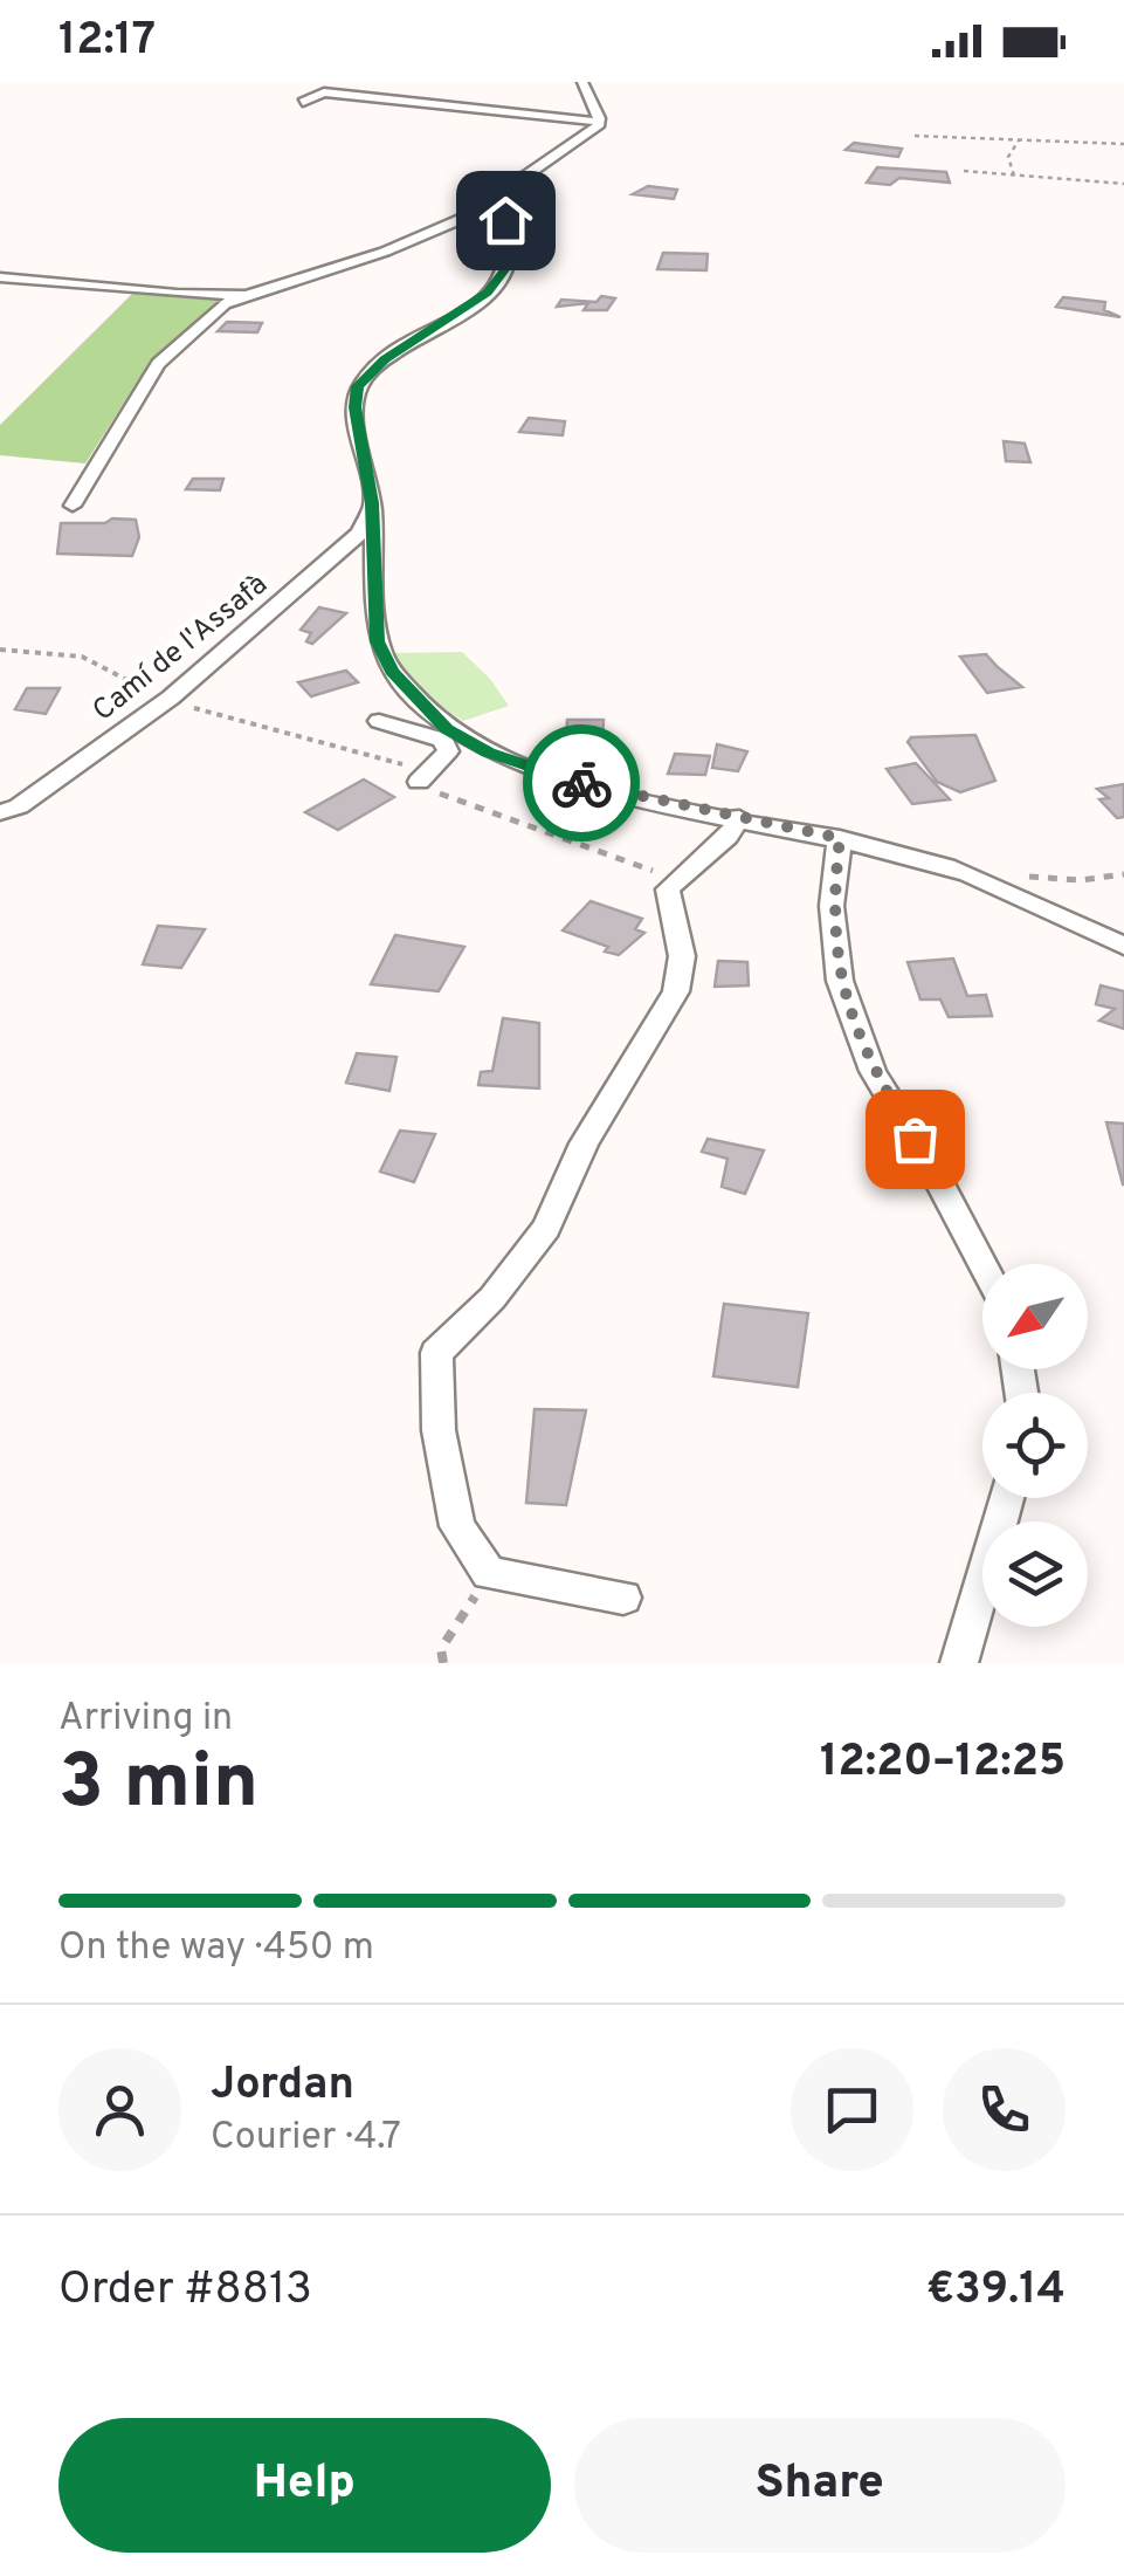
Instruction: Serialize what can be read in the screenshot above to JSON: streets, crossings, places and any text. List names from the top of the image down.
{
  "streets": {
    "street": ["Camí de l'Assafà"]
  },
  "north": "bottom left",
  "page": {
    "status": "12:17",
    "heading": ["3 min", "Arriving in", "12:20–12:25"],
    "panel": [
      "Jordan",
      "Courier · 4.7",
      "Order #8813",
      "€39.14"
    ],
    "bar": "On the way · 450 m",
    "buttons": ["Help", "Share"]
  }
}
